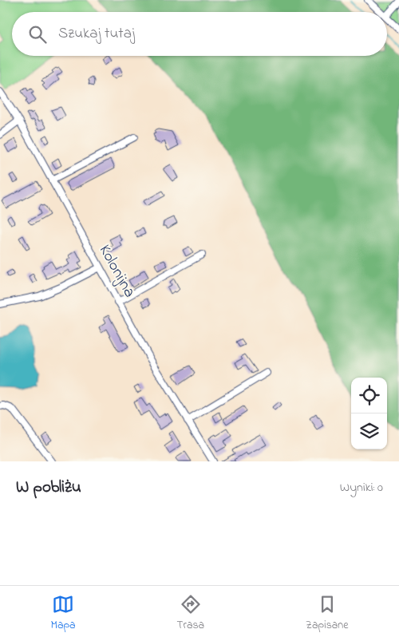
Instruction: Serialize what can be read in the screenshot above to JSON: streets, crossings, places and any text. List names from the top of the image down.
{
  "streets": {
    "street": ["Kolonijna"]
  },
  "page": {
    "search": "Szukaj tutaj",
    "heading": ["W pobliżu", "Wyniki: 0"],
    "nav": ["Mapa", "Trasa", "Zapisane"]
  }
}
